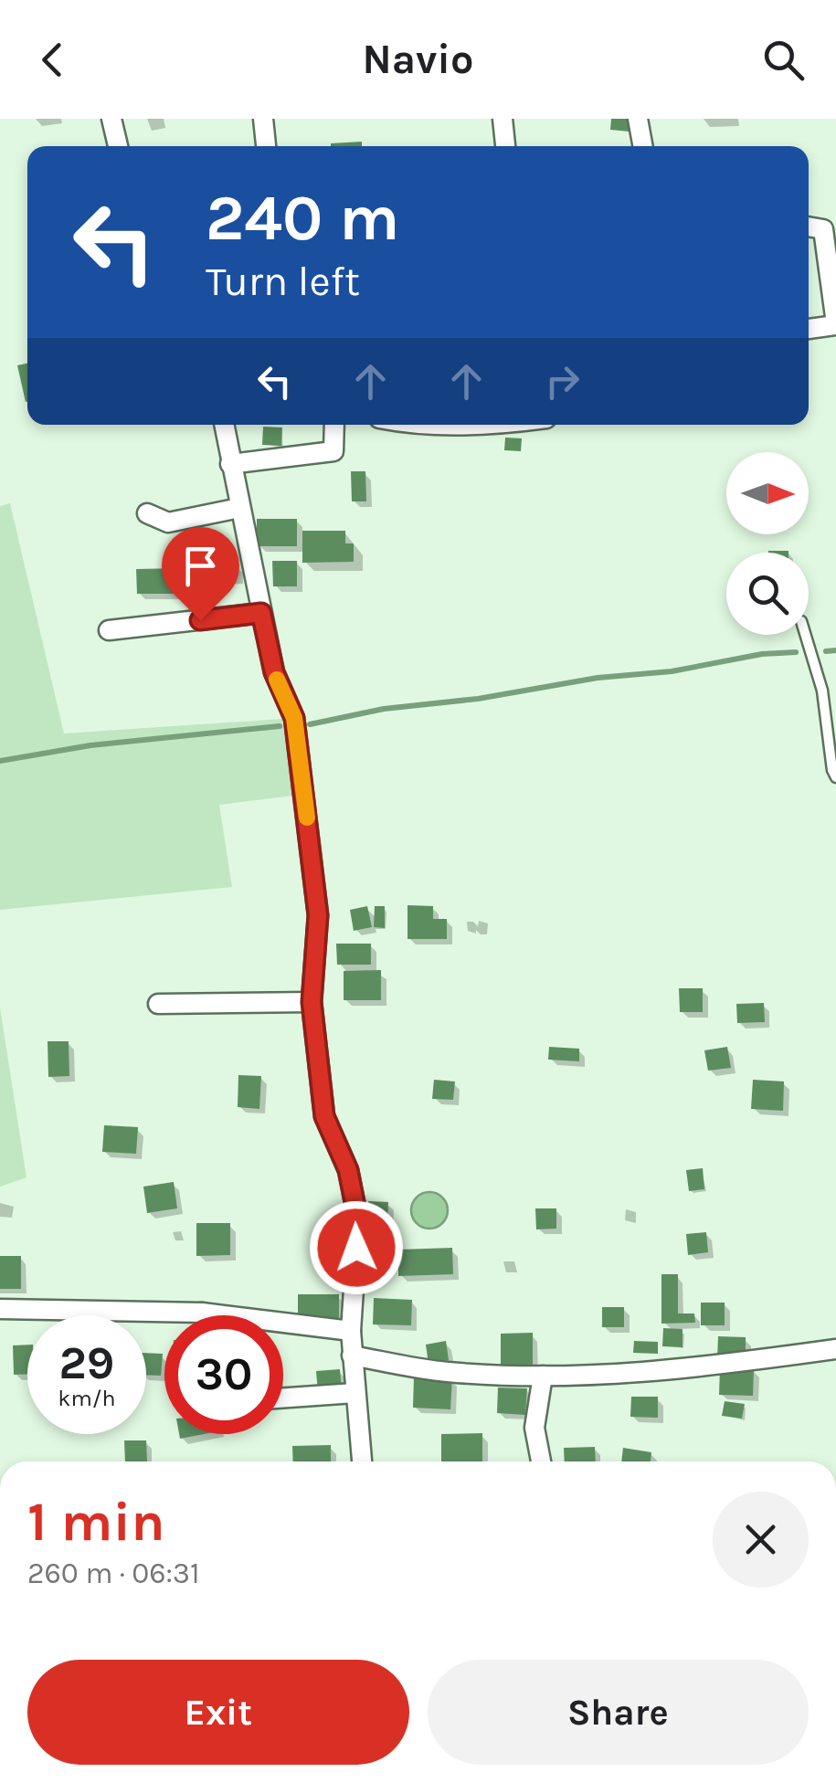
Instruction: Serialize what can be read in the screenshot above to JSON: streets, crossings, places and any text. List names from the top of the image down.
{
  "north": "right",
  "page": {
    "header": "Navio",
    "turn": ["240 m", "Turn left"],
    "speed": "29 km/h",
    "limit": "30",
    "heading": ["1 min", "260 m · 06:31"],
    "buttons": ["Exit", "Share"]
  }
}
